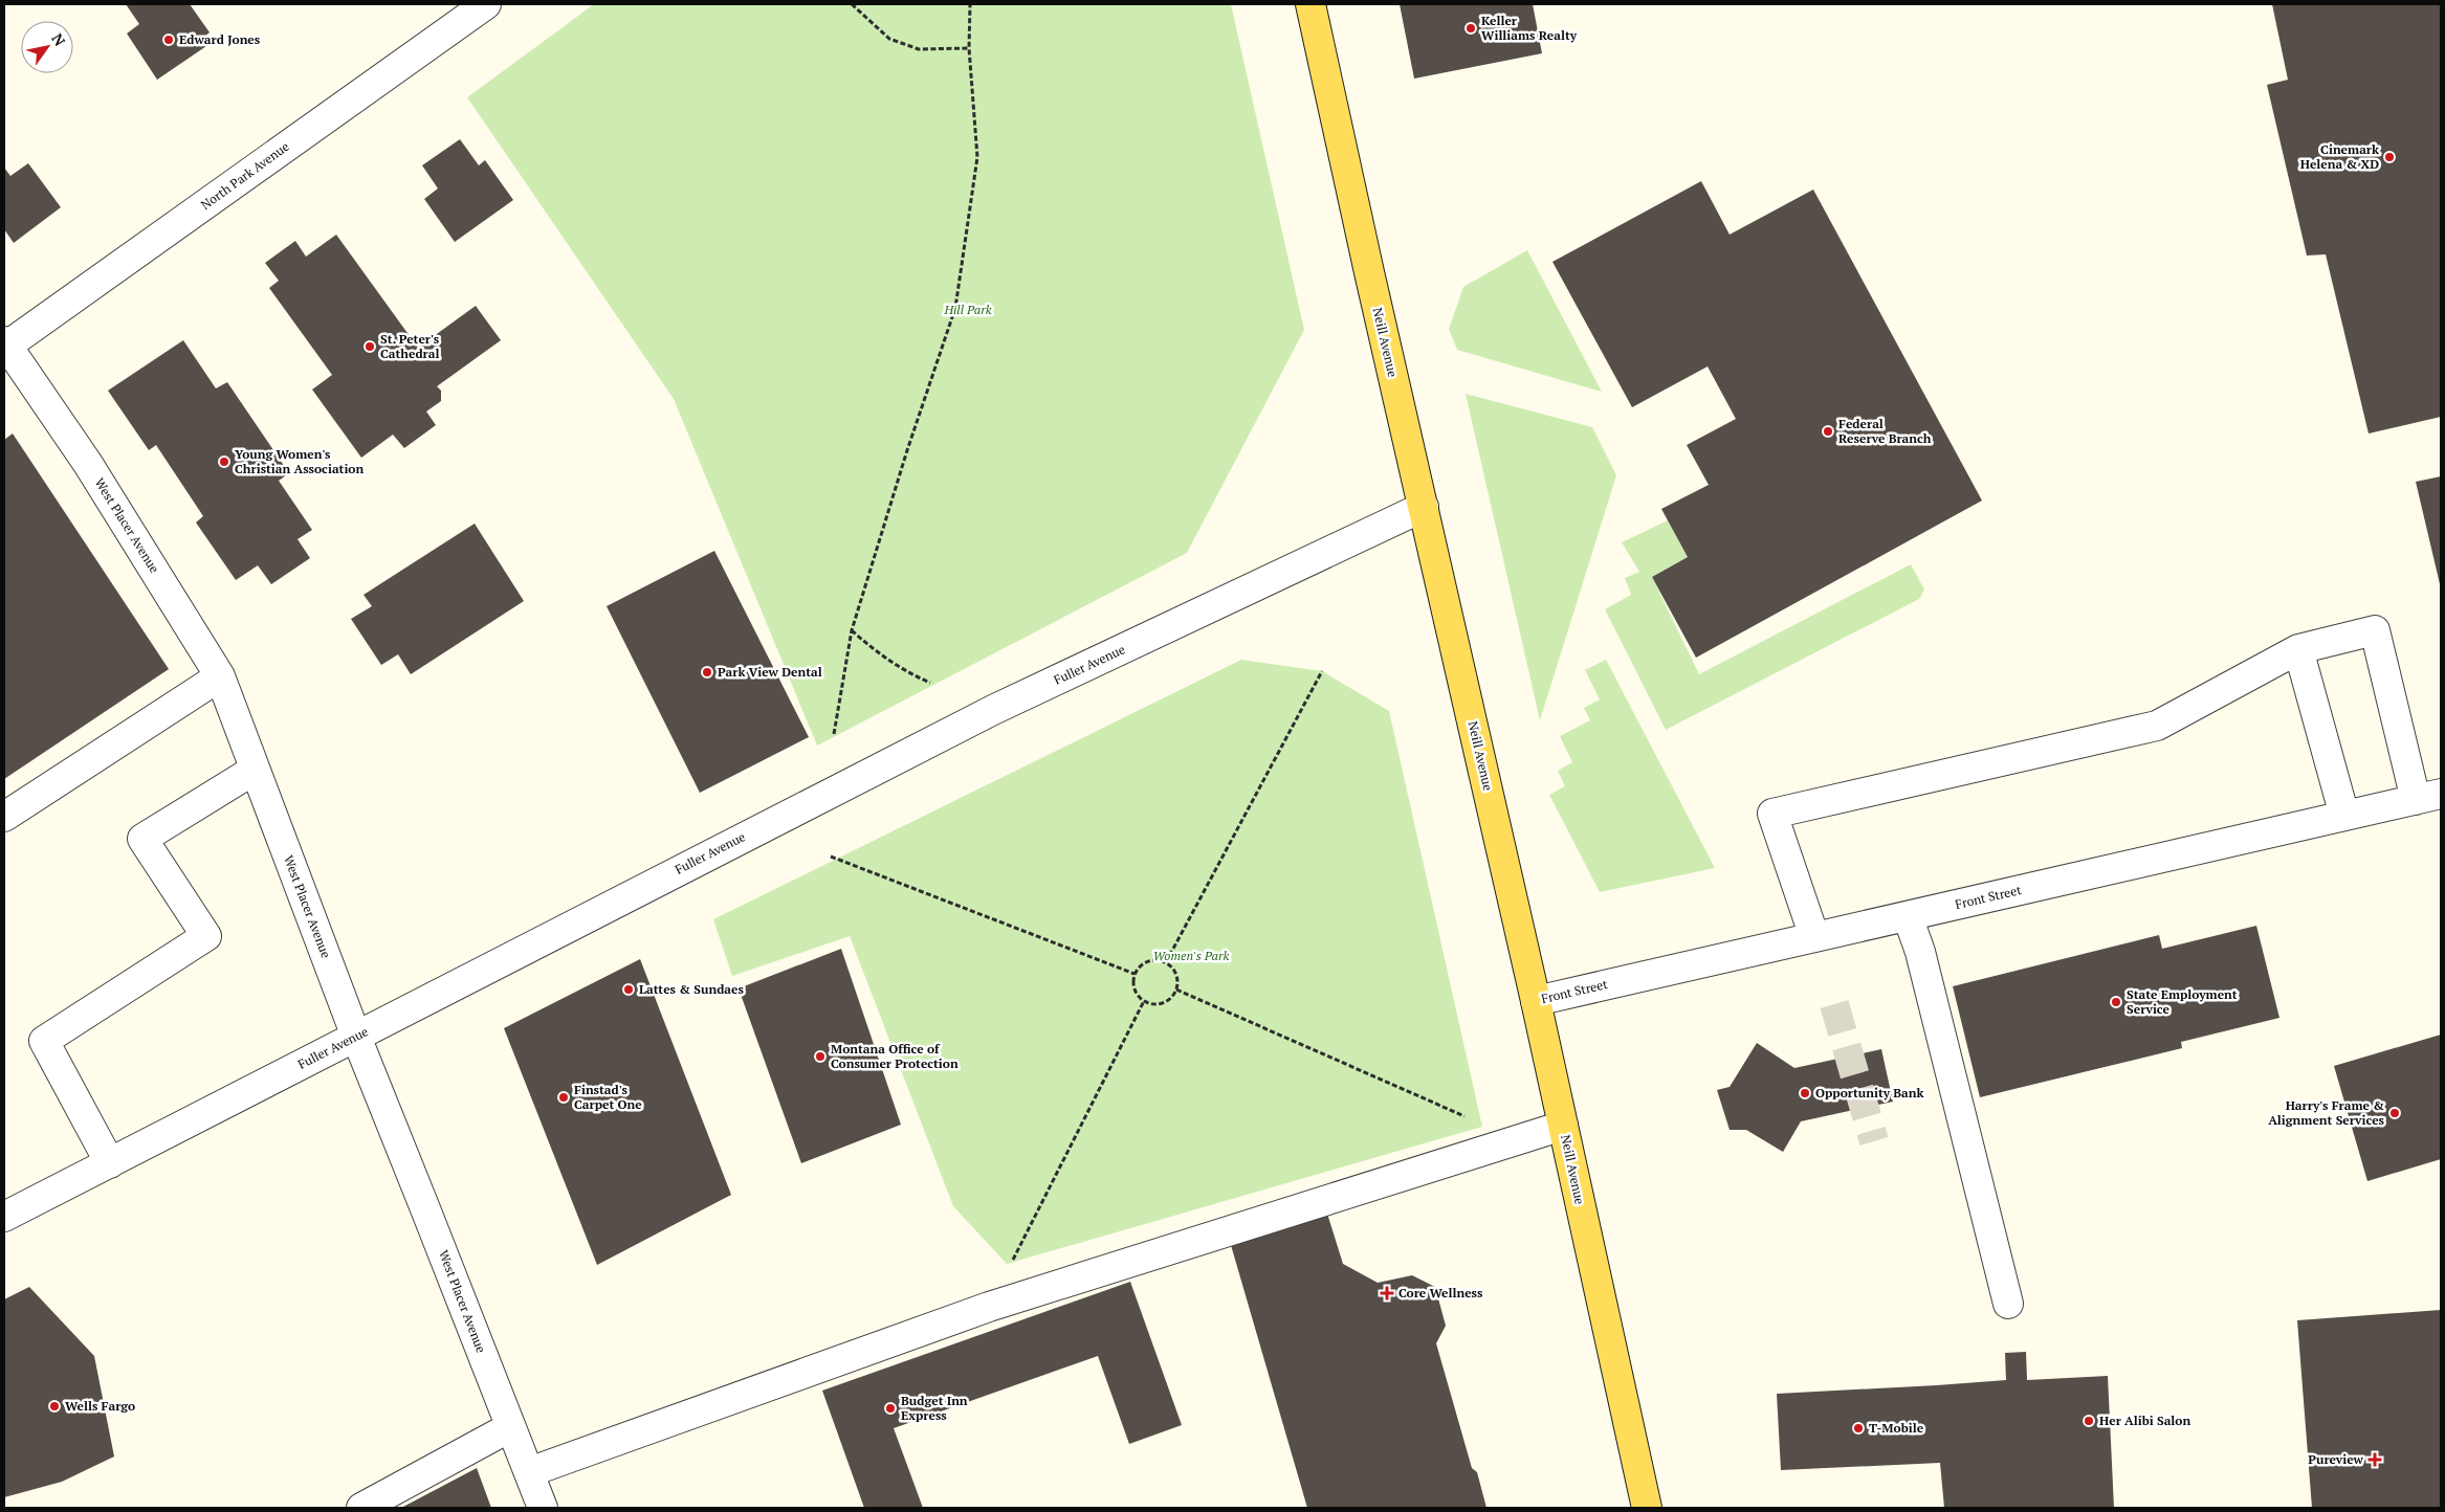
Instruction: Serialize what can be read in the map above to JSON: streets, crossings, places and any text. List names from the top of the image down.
{
  "streets": {
    "main road": ["Neill Avenue"],
    "street": [
      "North Park Avenue",
      "West Placer Avenue",
      "Fuller Avenue",
      "Front Street"
    ]
  },
  "crossings": [
    ["North Park Avenue", "West Placer Avenue"],
    ["Neill Avenue", "Fuller Avenue"],
    ["Neill Avenue", "Front Street"],
    ["West Placer Avenue", "Fuller Avenue"]
  ],
  "parks": ["Hill Park", "Women's Park"],
  "places": {
    "other": [
      "Keller Williams Realty",
      "Edward Jones",
      "Cinemark Helena & XD",
      "St. Peter's Cathedral",
      "Federal Reserve Branch",
      "Young Women's Christian Association",
      "Park View Dental",
      "Lattes & Sundaes",
      "State Employment Service",
      "Montana Office of Consumer Protection",
      "Opportunity Bank",
      "Finstad's Carpet One",
      "Harry's Frame & Alignment Services",
      "Wells Fargo",
      "Budget Inn Express",
      "Her Alibi Salon",
      "T-Mobile"
    ],
    "health": ["Core Wellness", "Pureview"]
  },
  "north": "top right"
}
